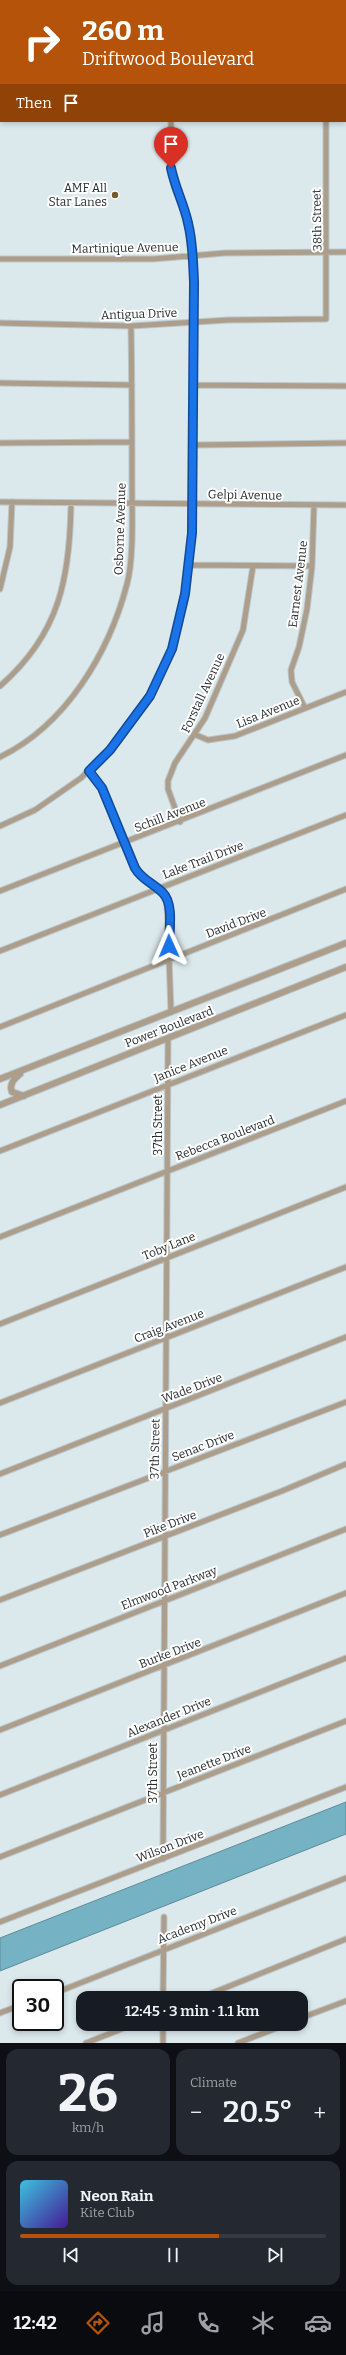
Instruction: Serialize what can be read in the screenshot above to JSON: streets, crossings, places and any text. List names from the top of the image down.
{
  "streets": {
    "street": [
      "38th Street",
      "Martinique Avenue",
      "Antigua Drive",
      "Gelpi Avenue",
      "Osborne Avenue",
      "Earnest Avenue",
      "Forstall Avenue",
      "Lisa Avenue",
      "Schill Avenue",
      "Lake Trail Drive",
      "David Drive",
      "Power Boulevard",
      "Janice Avenue",
      "37th Street",
      "Rebecca Boulevard",
      "Toby Lane",
      "Craig Avenue",
      "Wade Drive",
      "Senac Drive",
      "Pike Drive",
      "Elmwood Parkway",
      "Burke Drive",
      "Alexander Drive",
      "Jeanette Drive",
      "Wilson Drive",
      "Academy Drive"
    ]
  },
  "crossings": [
    ["38th Street", "Martinique Avenue"],
    ["38th Street", "Antigua Drive"],
    ["Antigua Drive", "Osborne Avenue"],
    ["Gelpi Avenue", "Osborne Avenue"],
    ["Gelpi Avenue", "Earnest Avenue"],
    ["Earnest Avenue", "Lisa Avenue"],
    ["Forstall Avenue", "Lisa Avenue"],
    ["Forstall Avenue", "Schill Avenue"],
    ["Power Boulevard", "37th Street"],
    ["Janice Avenue", "37th Street"],
    ["37th Street", "Rebecca Boulevard"],
    ["37th Street", "Toby Lane"],
    ["37th Street", "Craig Avenue"],
    ["37th Street", "Wade Drive"],
    ["37th Street", "Senac Drive"],
    ["37th Street", "Pike Drive"],
    ["37th Street", "Elmwood Parkway"],
    ["37th Street", "Burke Drive"],
    ["37th Street", "Alexander Drive"],
    ["37th Street", "Jeanette Drive"],
    ["37th Street", "Wilson Drive"]
  ],
  "places": ["AMF All Star Lanes"],
  "page": {
    "turn": ["260 m", "Driftwood Boulevard"],
    "then": "Then",
    "limit": "30",
    "trip": "12:45 · 3 min · 1.1 km",
    "tile": [
      ["26", "km/h"],
      "Climate"
    ],
    "heat": ["−", "20.5°", "+"],
    "song": ["Neon Rain", "Kite Club"],
    "tabs": "12:42"
  }
}
